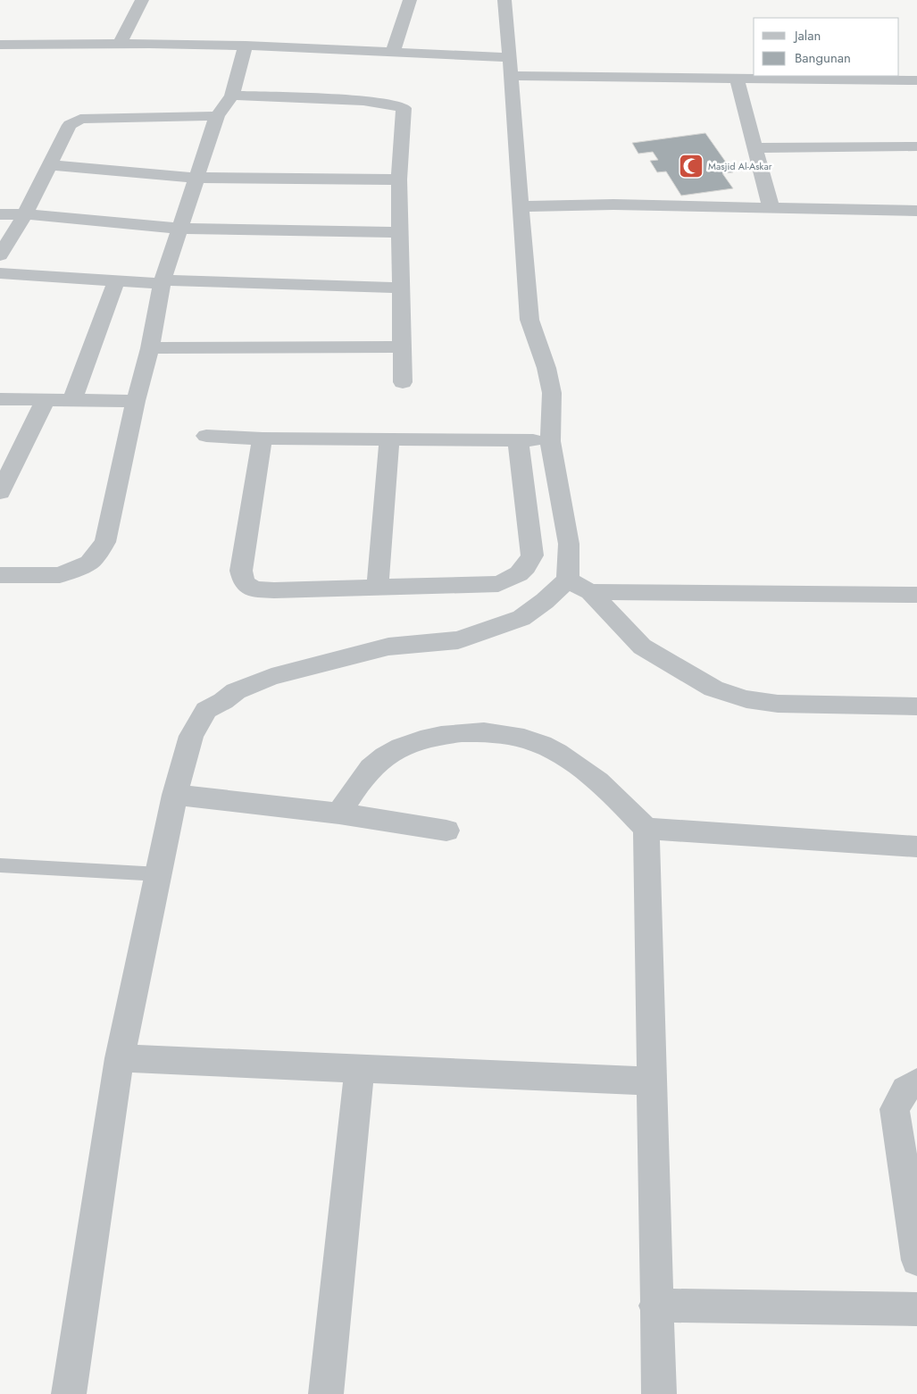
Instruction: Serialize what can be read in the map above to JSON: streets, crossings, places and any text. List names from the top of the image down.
{
  "places": {
    "mosque": ["Masjid Al-Askar"]
  },
  "legend": ["Jalan", "Bangunan"]
}
